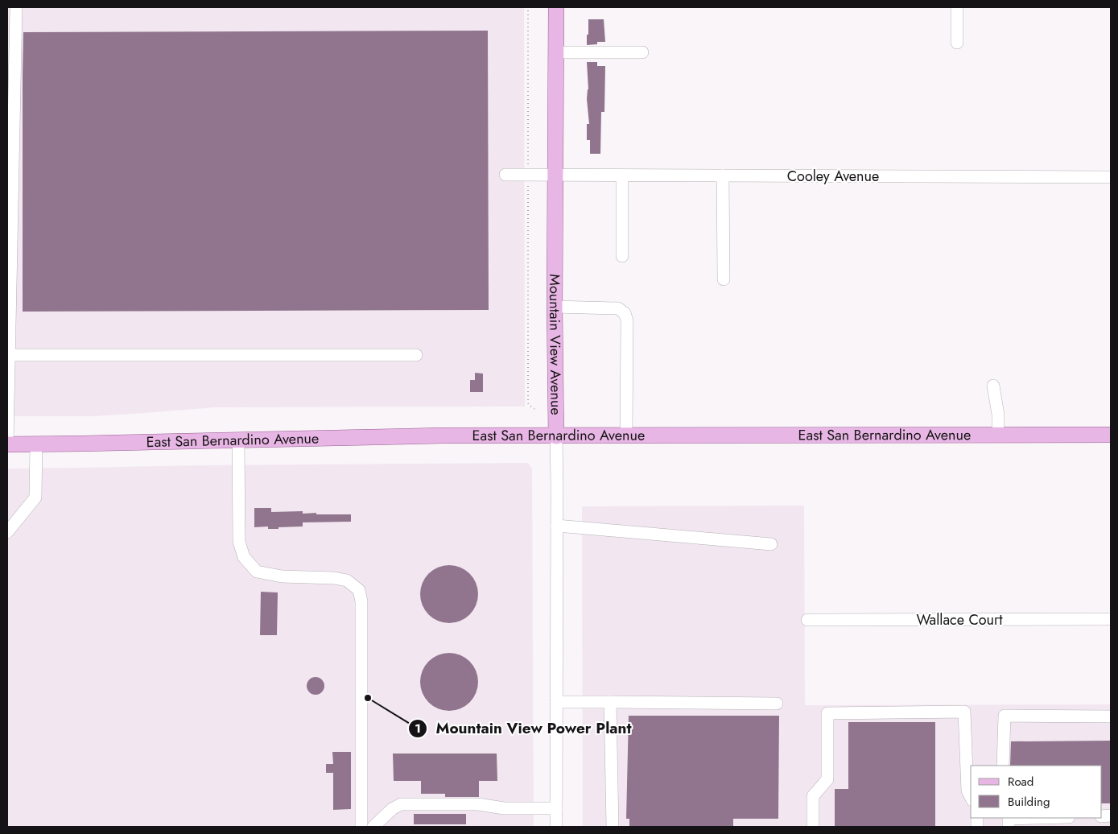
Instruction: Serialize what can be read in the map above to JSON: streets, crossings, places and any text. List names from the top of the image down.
{
  "streets": {
    "main road": ["Mountain View Avenue", "East San Bernardino Avenue"],
    "street": ["Cooley Avenue", "Wallace Court"]
  },
  "crossings": [
    ["Cooley Avenue", "Mountain View Avenue"],
    ["Mountain View Avenue", "East San Bernardino Avenue"]
  ],
  "places": ["Mountain View Power Plant"],
  "legend": ["Road", "Building"]
}
